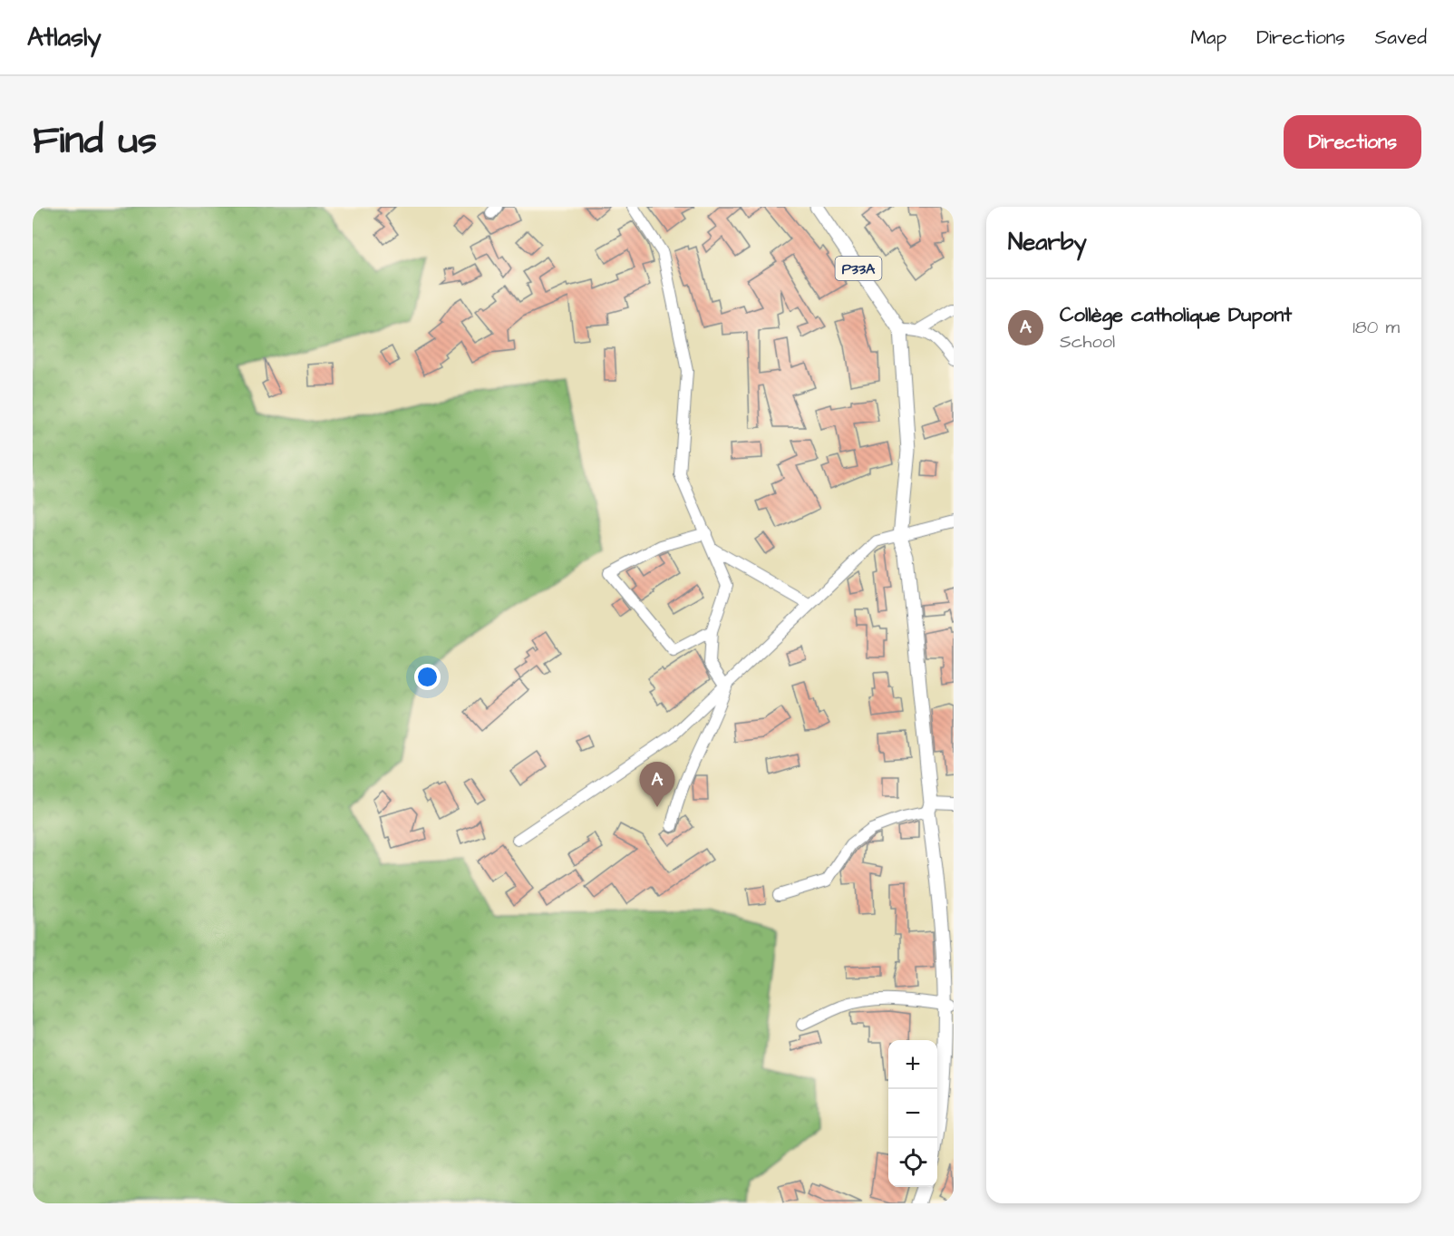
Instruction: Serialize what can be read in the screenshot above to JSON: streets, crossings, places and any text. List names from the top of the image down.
{
  "streets": {
    "main road": ["P33A"]
  },
  "page": {
    "header": "Atlasly",
    "nav": ["Map", "Directions", "Saved"],
    "title": "Find us",
    "buttons": "Directions",
    "heading": "Nearby",
    "list": [
      {
        "mark": "A",
        "name": "Collège catholique Dupont",
        "note": "School",
        "value": "180 m"
      }
    ],
    "pins": "A",
    "map_buttons": ["+", "−"]
  }
}
